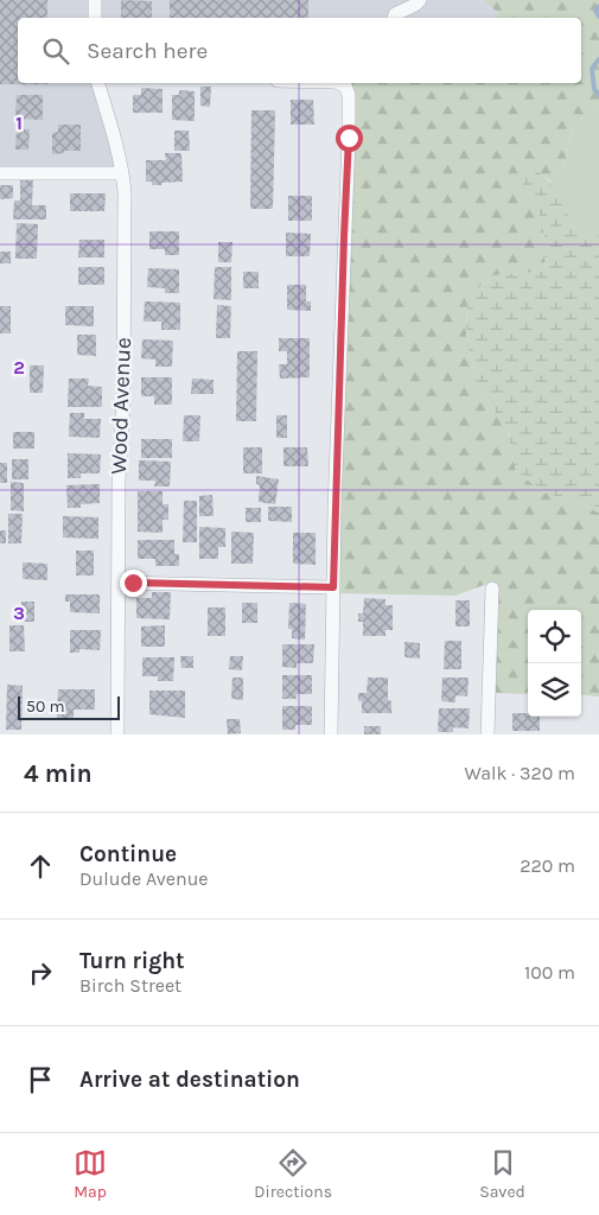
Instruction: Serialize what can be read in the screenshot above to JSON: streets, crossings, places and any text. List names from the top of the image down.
{
  "streets": {
    "street": ["Wood Avenue"]
  },
  "scale_bar": "50 m",
  "page": {
    "search": "Search here",
    "scale": "50 m",
    "heading": ["4 min", "Walk · 320 m"],
    "list": [
      ["Continue", "Dulude Avenue", "220 m"],
      ["Turn right", "Birch Street", "100 m"],
      "Arrive at destination"
    ],
    "nav": ["Map", "Directions", "Saved"]
  },
  "grid": {
    "rows": ["1", "2", "3"]
  }
}
